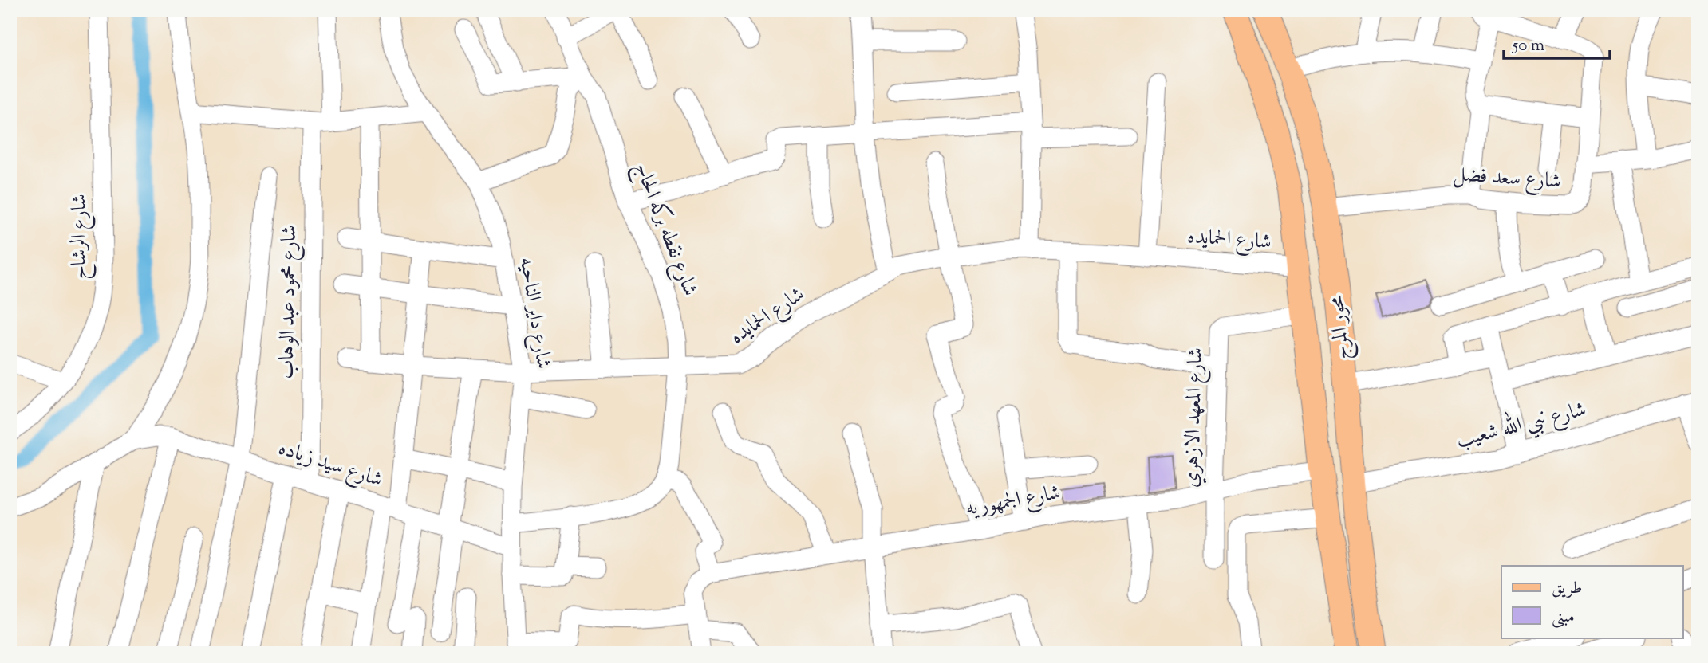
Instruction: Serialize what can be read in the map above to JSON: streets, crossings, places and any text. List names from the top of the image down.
{
  "streets": {
    "main road": ["محور المرج"],
    "street": [
      "شارع سعد فضل",
      "شارع نقطه بركه الحاج",
      "شارع الرشاح",
      "شارع الحمايده",
      "شارع محمود عبد الوهاب",
      "شارع داير الناحيه",
      "شارع المعهد الازهري",
      "شارع نبي الله شعيب",
      "شارع سيد زياده",
      "شارع الجمهوريه"
    ]
  },
  "crossings": [
    ["شارع سعد فضل", "محور المرج"],
    ["شارع نقطه بركه الحاج", "شارع الحمايده"],
    ["شارع الحمايده", "شارع داير الناحيه"],
    ["شارع الحمايده", "محور المرج"],
    ["شارع محمود عبد الوهاب", "شارع سيد زياده"],
    ["شارع داير الناحيه", "شارع سيد زياده"],
    ["محور المرج", "شارع المعهد الازهري"],
    ["محور المرج", "شارع نبي الله شعيب"],
    ["محور المرج", "شارع الجمهوريه"],
    ["شارع المعهد الازهري", "شارع الجمهوريه"]
  ],
  "legend": ["طريق", "مبنى"],
  "scale_bar": "50 m"
}
